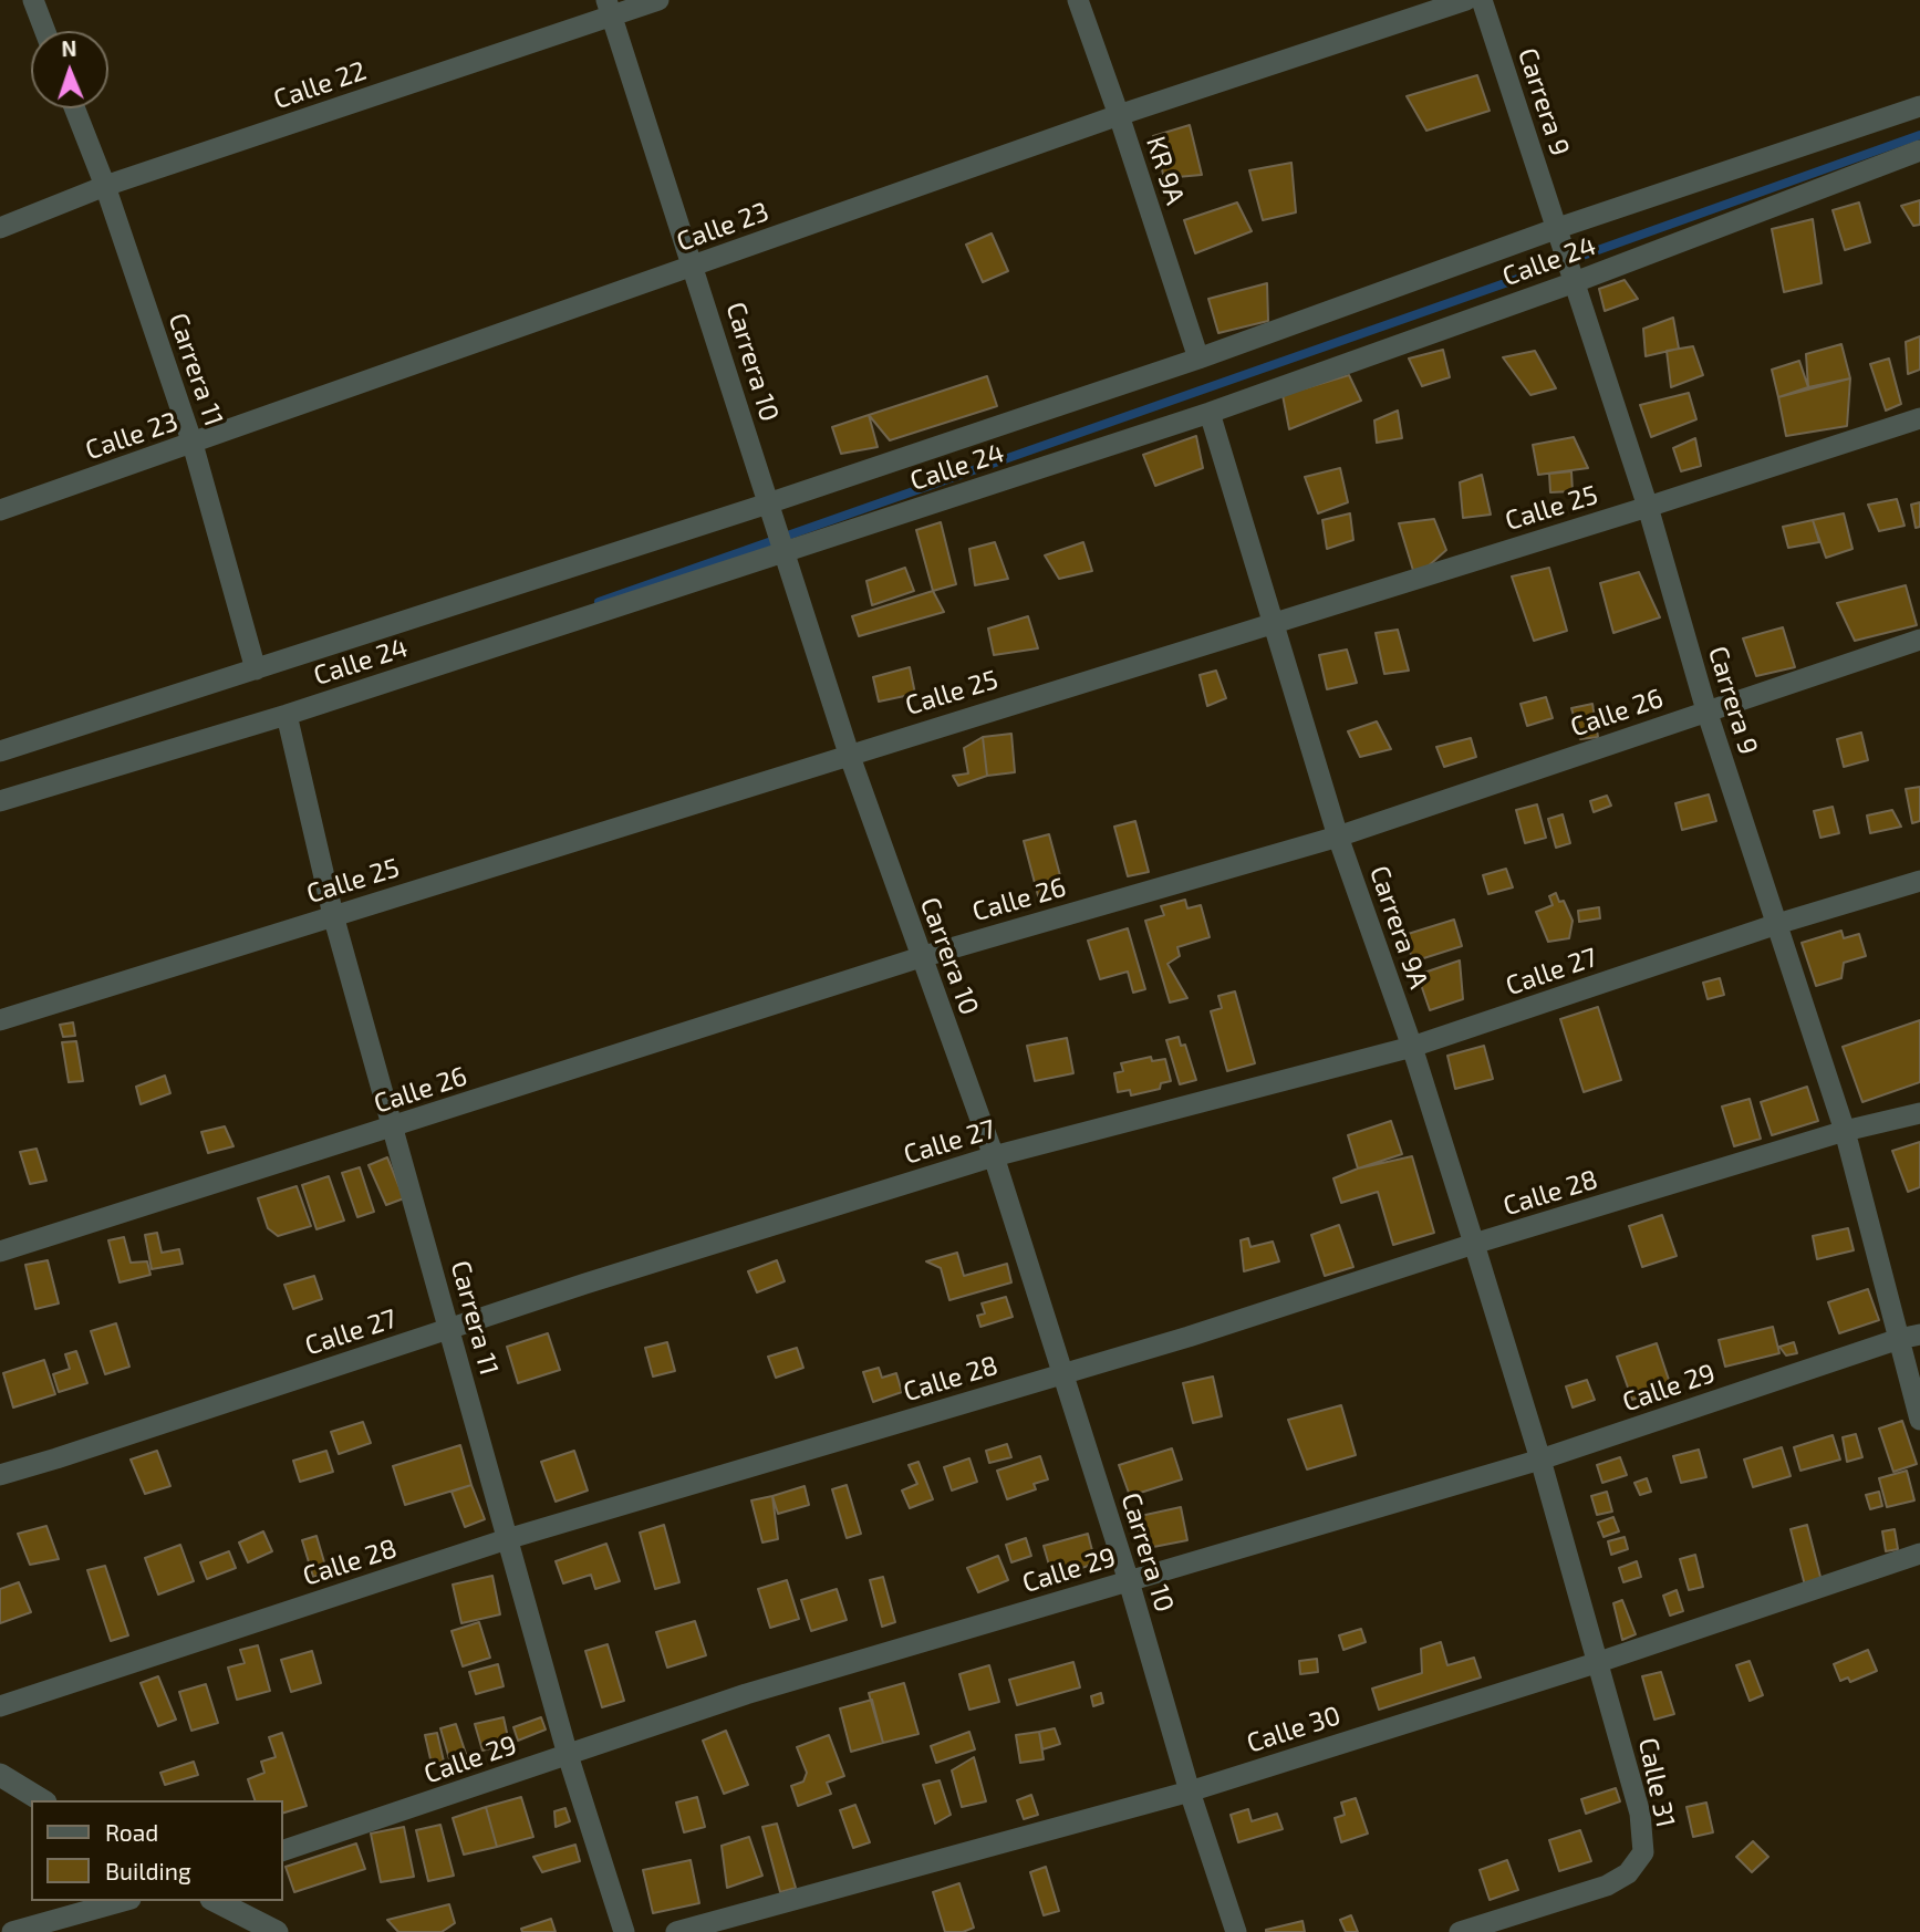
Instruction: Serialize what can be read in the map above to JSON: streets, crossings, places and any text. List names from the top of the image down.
{
  "streets": {
    "street": [
      "Calle 22",
      "Carrera 9",
      "KR 9A",
      "Calle 23",
      "Calle 24",
      "Carrera 10",
      "Carrera 11",
      "Calle 25",
      "Calle 26",
      "Carrera 9A",
      "Calle 27",
      "Calle 28",
      "Calle 29",
      "Calle 30",
      "Calle 31"
    ]
  },
  "crossings": [
    ["Calle 22", "Carrera 10"],
    ["Calle 22", "Carrera 11"],
    ["Carrera 9", "Calle 24"],
    ["Carrera 9", "Calle 25"],
    ["Carrera 9", "Calle 26"],
    ["Carrera 9", "Calle 27"],
    ["Carrera 9", "Calle 28"],
    ["Carrera 9", "Calle 29"],
    ["KR 9A", "Calle 23"],
    ["KR 9A", "Calle 24"],
    ["Calle 23", "Carrera 10"],
    ["Calle 23", "Carrera 11"],
    ["Calle 24", "Carrera 10"],
    ["Calle 24", "Carrera 11"],
    ["Calle 24", "Carrera 9A"],
    ["Carrera 10", "Calle 25"],
    ["Carrera 10", "Calle 26"],
    ["Carrera 10", "Calle 27"],
    ["Carrera 10", "Calle 28"],
    ["Carrera 10", "Calle 29"],
    ["Carrera 10", "Calle 30"],
    ["Carrera 11", "Calle 25"],
    ["Carrera 11", "Calle 26"],
    ["Carrera 11", "Calle 27"],
    ["Carrera 11", "Calle 28"],
    ["Carrera 11", "Calle 29"],
    ["Calle 25", "Carrera 9A"],
    ["Calle 26", "Carrera 9A"],
    ["Carrera 9A", "Calle 27"],
    ["Carrera 9A", "Calle 28"],
    ["Carrera 9A", "Calle 29"],
    ["Calle 30", "Calle 31"]
  ],
  "legend": ["Road", "Building"],
  "north": "top"
}
